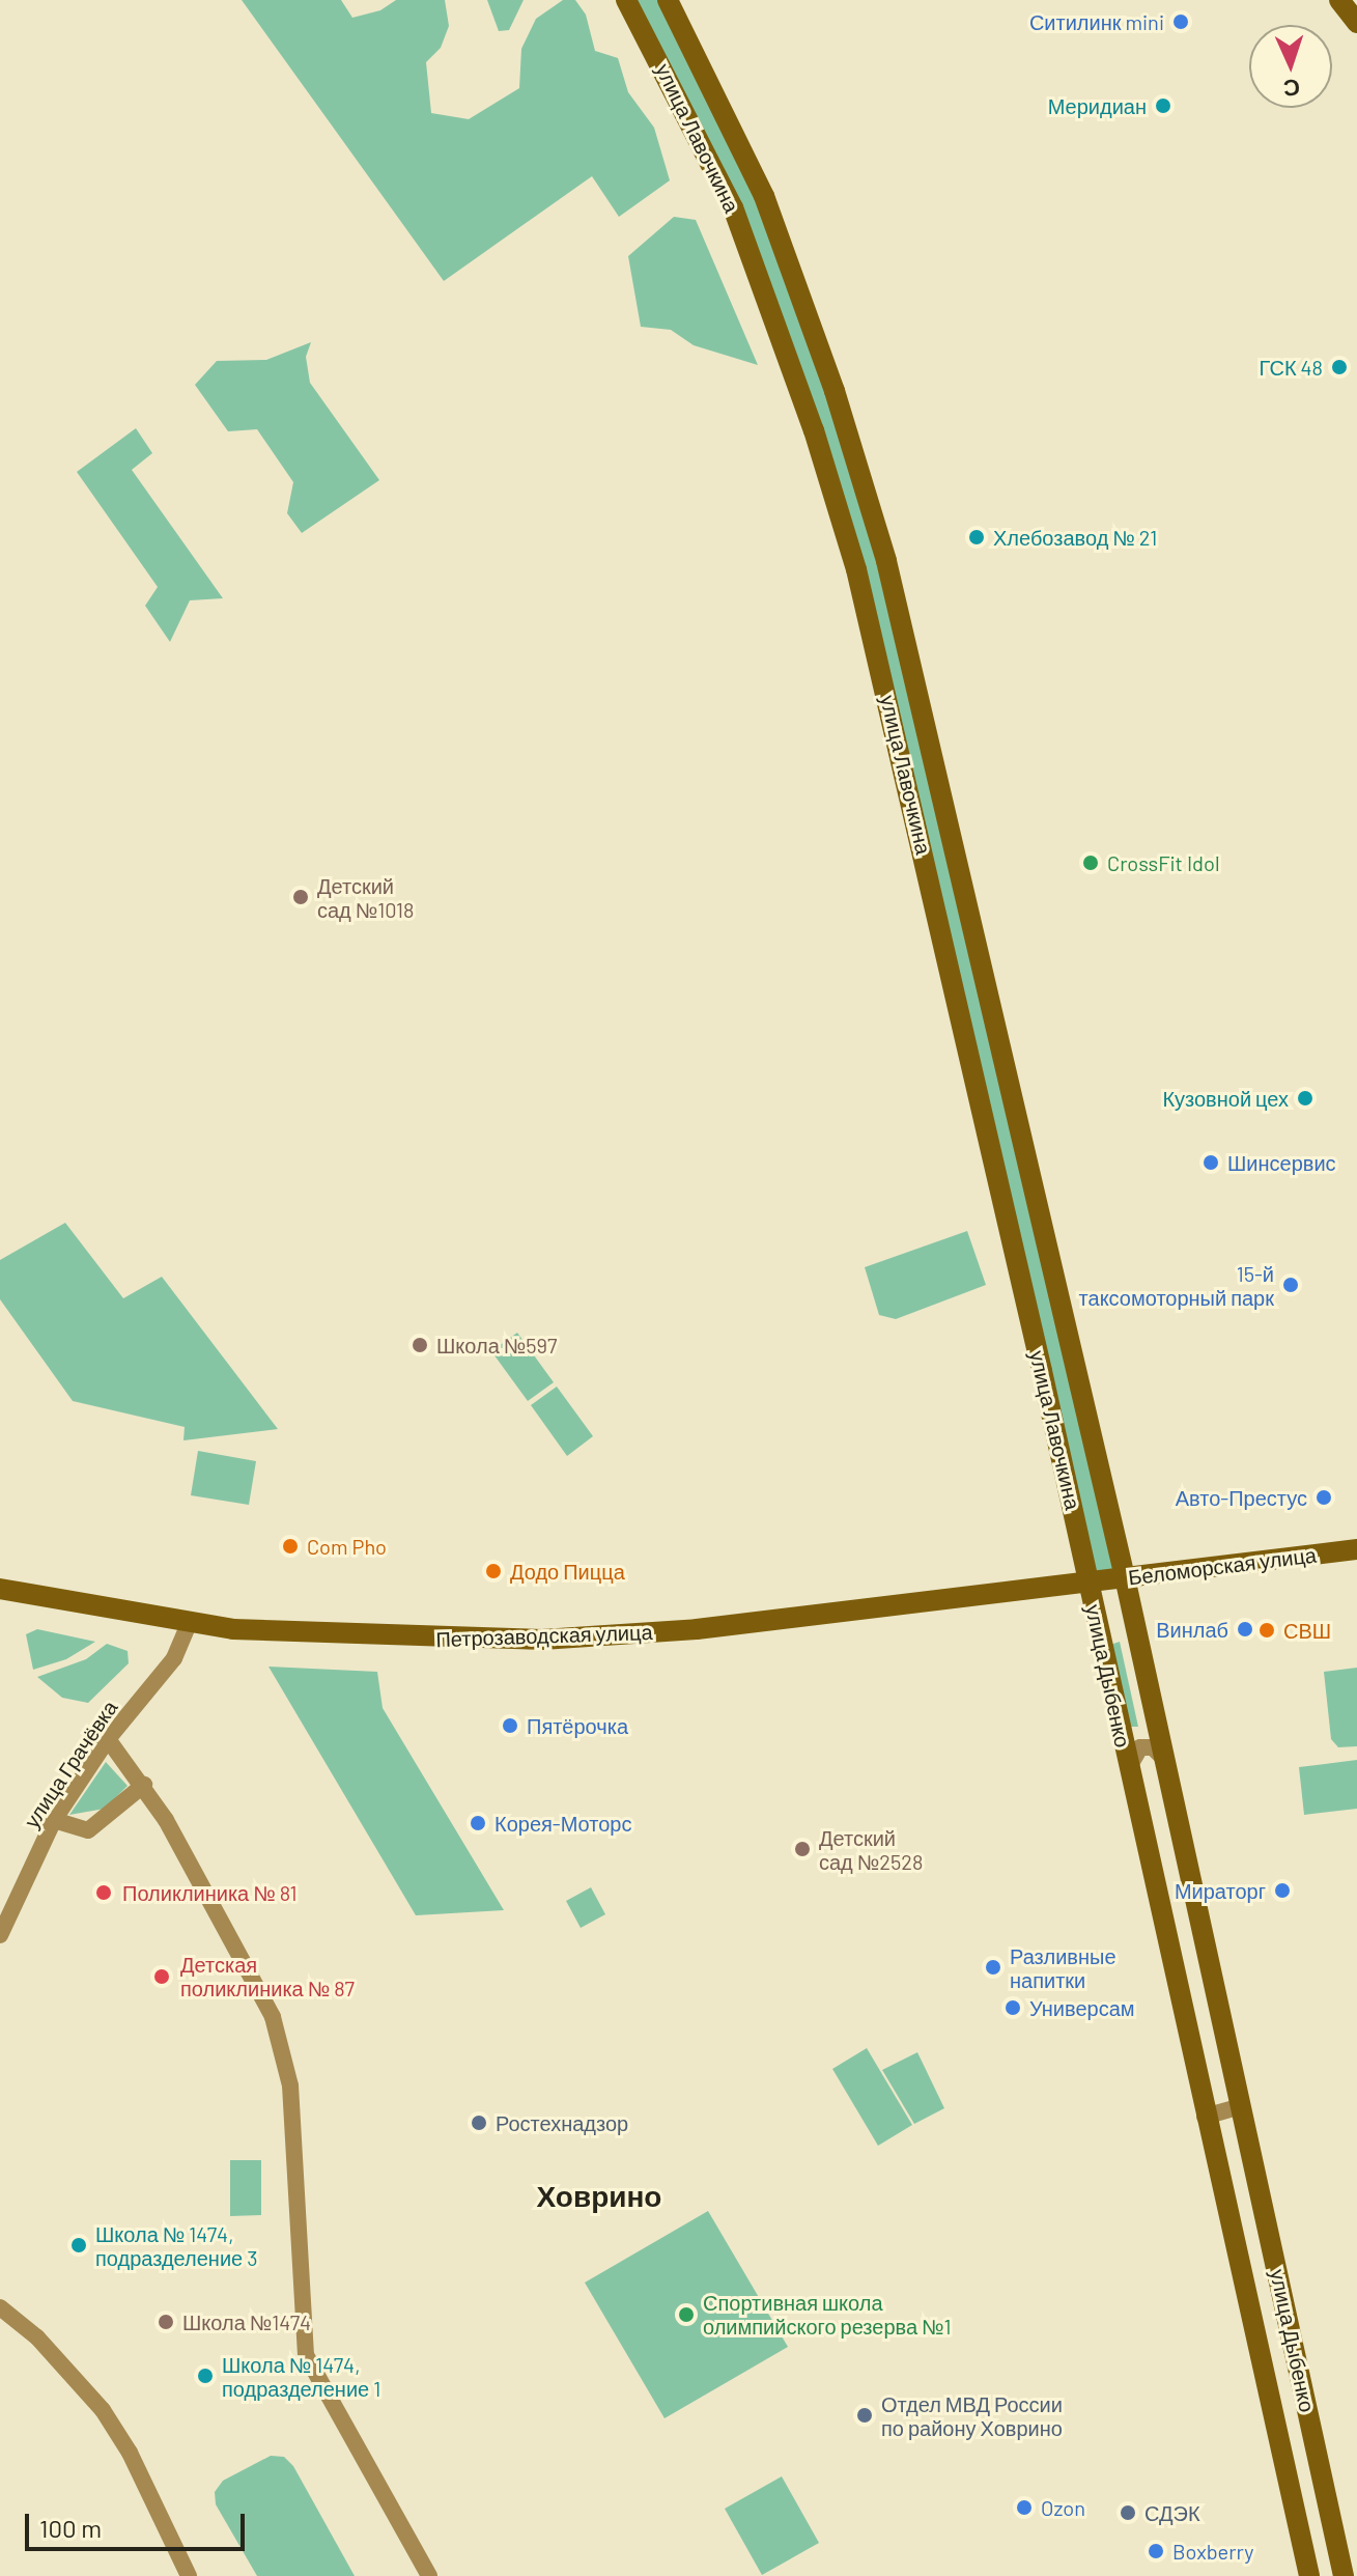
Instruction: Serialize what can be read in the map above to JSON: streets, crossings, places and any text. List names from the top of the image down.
{
  "streets": {
    "main road": [
      "улица Лавочкина",
      "Беломорская улица",
      "Петрозаводская улица",
      "улица Дыбенко"
    ],
    "street": ["улица Грачёвка"]
  },
  "crossings": [
    ["улица Лавочкина", "Беломорская улица"],
    ["улица Лавочкина", "Петрозаводская улица"],
    ["улица Лавочкина", "улица Дыбенко"],
    ["Беломорская улица", "Петрозаводская улица"],
    ["Беломорская улица", "улица Дыбенко"],
    ["Петрозаводская улица", "улица Дыбенко"],
    ["Петрозаводская улица", "улица Грачёвка"]
  ],
  "districts": ["Ховрино"],
  "places": [
    "Ситилинк mini",
    "Меридиан",
    "ГСК 48",
    "Хлебозавод № 21",
    "CrossFit Idol",
    "Детский сад №1018",
    "Кузовной цех",
    "Шинсервис",
    "15-й таксомоторный парк",
    "Школа №597",
    "Авто-Престус",
    "Com Pho",
    "Додо Пицца",
    "Винлаб",
    "СВШ",
    "Пятёрочка",
    "Корея-Моторс",
    "Детский сад №2528",
    "Мираторг",
    "Поликлиника № 81",
    "Разливные напитки",
    "Детская поликлиника № 87",
    "Универсам",
    "Ростехнадзор",
    "Школа № 1474, подразделение 3",
    "Спортивная школа олимпийского резерва №1",
    "Школа №1474",
    "Школа № 1474, подразделение 1",
    "Отдел МВД России по району Ховрино",
    "Ozon",
    "СДЭК",
    "Boxberry"
  ],
  "scale_bar": "100 m",
  "north": "bottom"
}
